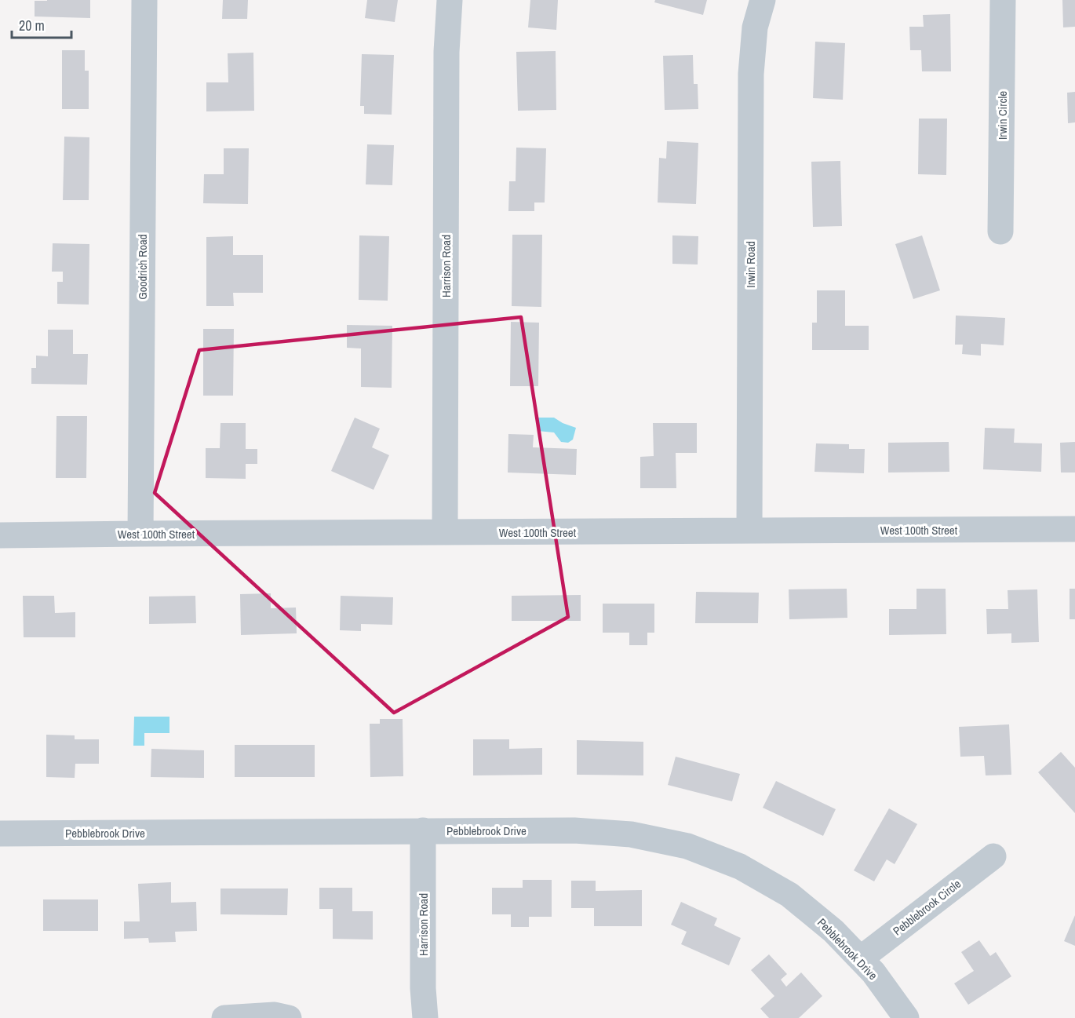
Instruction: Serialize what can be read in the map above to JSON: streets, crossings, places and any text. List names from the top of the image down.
{
  "streets": {
    "street": [
      "Irwin Circle",
      "Irwin Road",
      "Harrison Road",
      "Goodrich Road",
      "West 100th Street",
      "Pebblebrook Drive",
      "Pebblebrook Circle"
    ]
  },
  "crossings": [
    ["Irwin Road", "West 100th Street"],
    ["Harrison Road", "West 100th Street"],
    ["Harrison Road", "Pebblebrook Drive"],
    ["Goodrich Road", "West 100th Street"],
    ["Pebblebrook Drive", "Pebblebrook Circle"]
  ],
  "scale_bar": "20 m"
}
